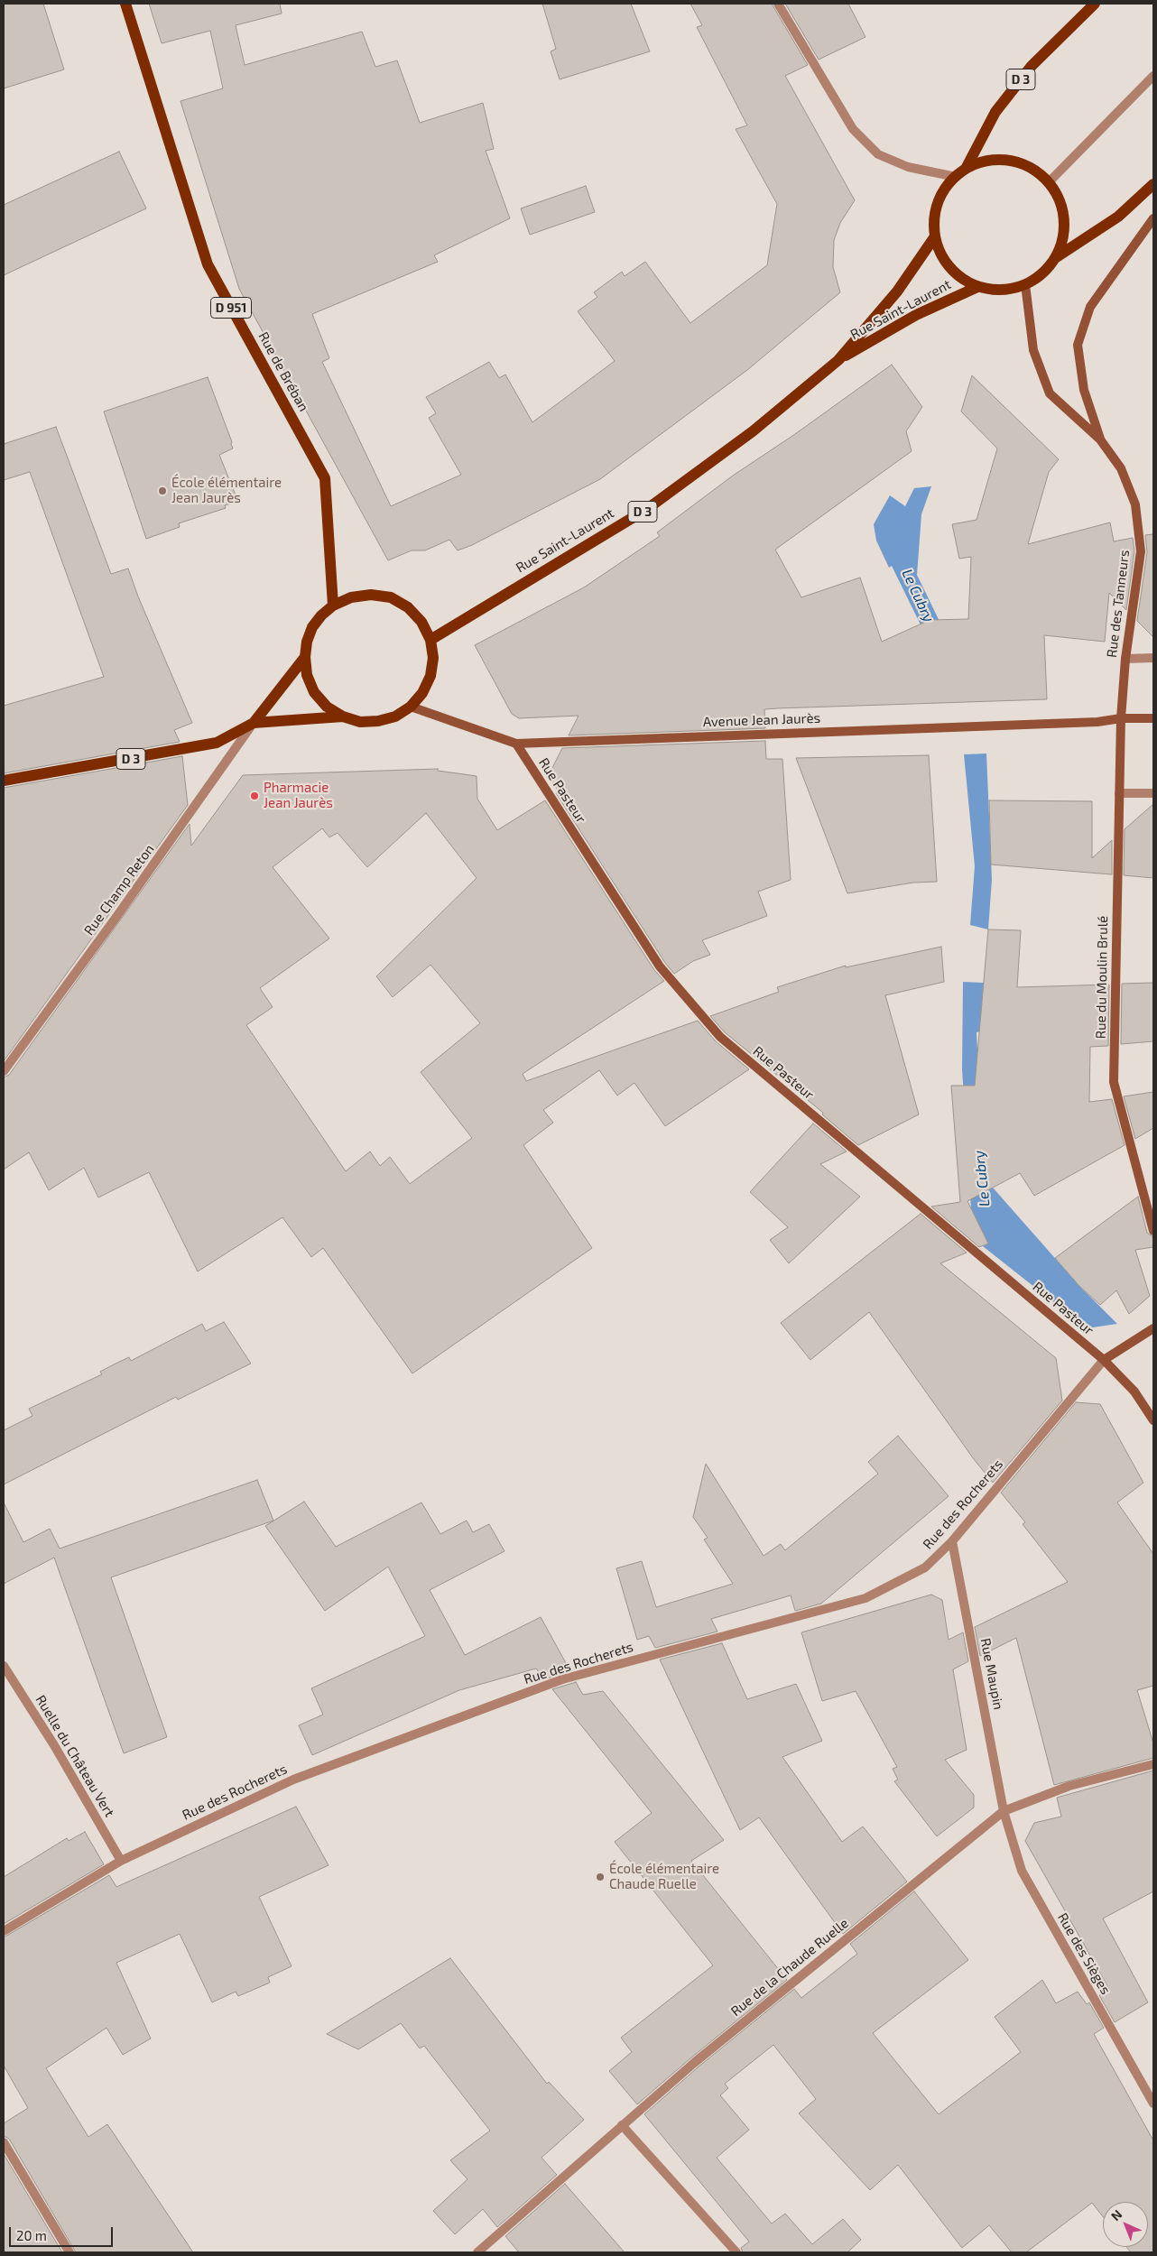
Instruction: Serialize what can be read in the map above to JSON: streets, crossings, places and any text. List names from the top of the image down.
{
  "streets": {
    "main road": [
      "D 3",
      "D 951",
      "Rue Saint-Laurent",
      "Rue de Bréban",
      "Rue des Tanneurs",
      "Avenue Jean Jaurès",
      "Rue Pasteur",
      "Rue du Moulin Brulé"
    ],
    "street": [
      "Rue Champ Reton",
      "Rue des Rocherets",
      "Rue Maupin",
      "Ruelle du Château Vert",
      "Rue des Sièges",
      "Rue de la Chaude Ruelle"
    ]
  },
  "crossings": [
    ["D 3", "Rue Saint-Laurent"],
    ["D 3", "Rue de Bréban"],
    ["D 3", "Rue des Tanneurs"],
    ["D 3", "Avenue Jean Jaurès"],
    ["D 3", "Rue Champ Reton"],
    ["Rue Saint-Laurent", "Rue de Bréban"],
    ["Rue Saint-Laurent", "Rue des Tanneurs"],
    ["Rue Saint-Laurent", "Avenue Jean Jaurès"],
    ["Rue de Bréban", "Avenue Jean Jaurès"],
    ["Rue des Tanneurs", "Avenue Jean Jaurès"],
    ["Rue des Tanneurs", "Rue du Moulin Brulé"],
    ["Avenue Jean Jaurès", "Rue Pasteur"],
    ["Avenue Jean Jaurès", "Rue du Moulin Brulé"],
    ["Rue Pasteur", "Rue des Rocherets"],
    ["Rue des Rocherets", "Rue Maupin"],
    ["Rue des Rocherets", "Ruelle du Château Vert"],
    ["Rue Maupin", "Rue des Sièges"],
    ["Rue Maupin", "Rue de la Chaude Ruelle"],
    ["Rue des Sièges", "Rue de la Chaude Ruelle"]
  ],
  "water": ["Le Cubry"],
  "places": ["École élémentaire Jean Jaurès", "Pharmacie Jean Jaurès", "École élémentaire Chaude Ruelle"],
  "scale_bar": "20 m",
  "north": "top left"
}
